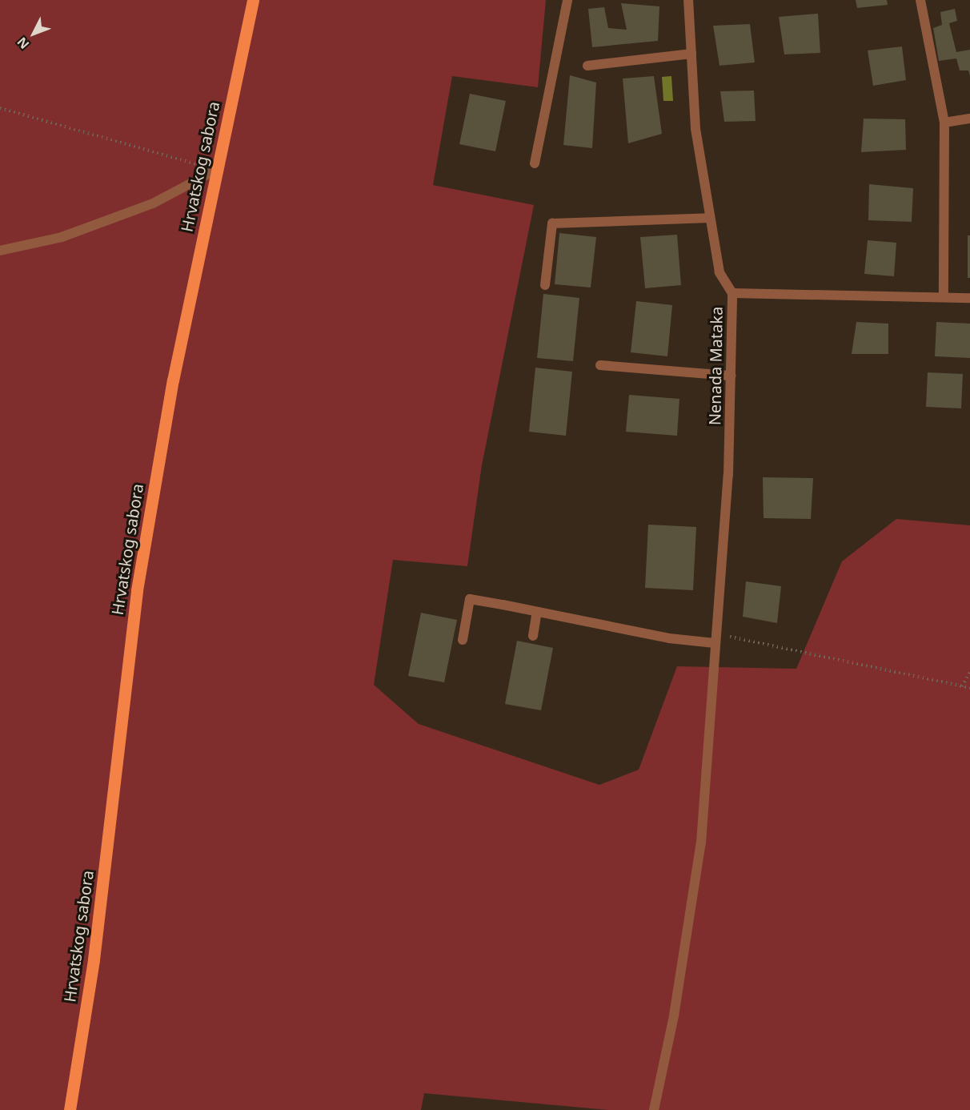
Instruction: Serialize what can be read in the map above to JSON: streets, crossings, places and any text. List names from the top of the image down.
{
  "streets": {
    "main road": ["Hrvatskog sabora"],
    "street": ["Nenada Mataka"]
  },
  "north": "bottom left"
}
